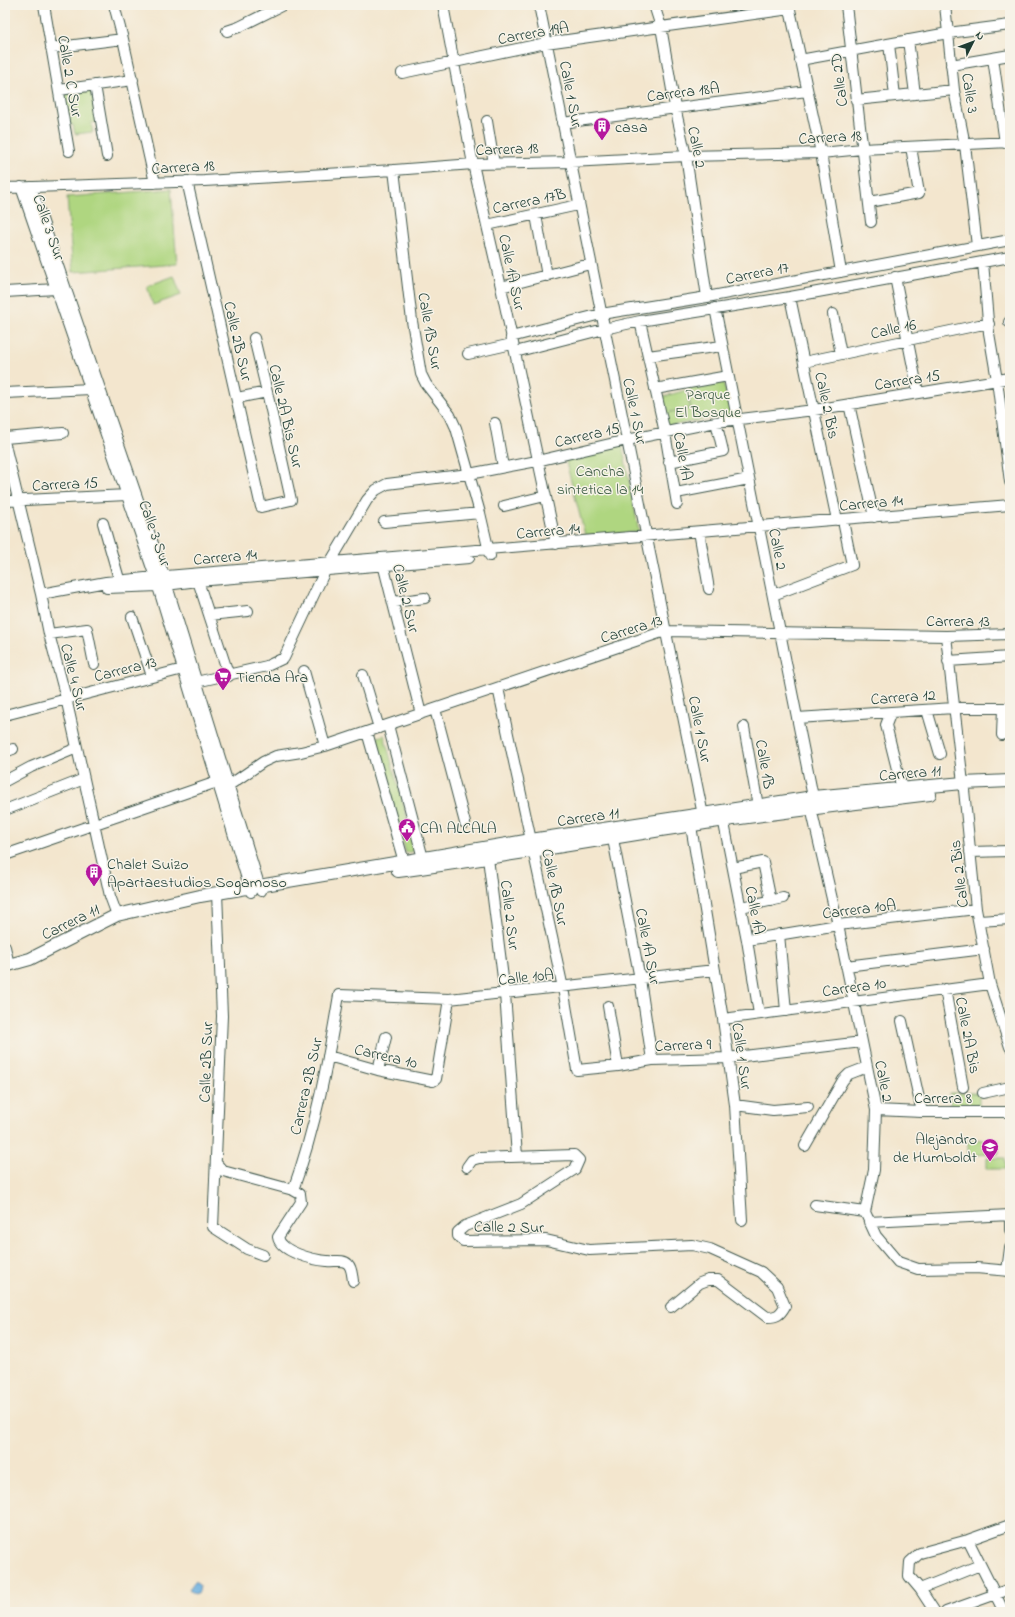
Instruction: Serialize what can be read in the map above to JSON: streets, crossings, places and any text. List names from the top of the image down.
{
  "streets": {
    "main road": ["Carrera 11"],
    "street": [
      "Carrera 19A",
      "Calle 2 C Sur",
      "Calle 2D",
      "Carrera 18A",
      "Calle 3",
      "Calle 1 Sur",
      "Carrera 18",
      "Calle 2",
      "Carrera 17B",
      "Calle 3 Sur",
      "Calle 1A Sur",
      "Carrera 17",
      "Calle 16",
      "Calle 1B Sur",
      "Calle 2B Sur",
      "Carrera 15",
      "Calle 2 Bis",
      "Calle 2A Bis Sur",
      "Calle 1A",
      "Carrera 14",
      "Calle 2 Sur",
      "Carrera 13",
      "Calle 4 Sur",
      "Carrera 12",
      "Calle 1B",
      "Carrera 10A",
      "Calle 10A",
      "Carrera 10",
      "Calle 2A Bis",
      "Carrera 9",
      "Carrera 2B Sur",
      "Carrera 8"
    ]
  },
  "crossings": [
    ["Carrera 19A", "Calle 1 Sur"],
    ["Carrera 19A", "Calle 2"],
    ["Carrera 19A", "Calle 1A Sur"],
    ["Calle 2D", "Carrera 18"],
    ["Carrera 18A", "Calle 1 Sur"],
    ["Carrera 18A", "Calle 2"],
    ["Calle 3", "Carrera 18"],
    ["Calle 3", "Carrera 17"],
    ["Calle 1 Sur", "Carrera 18"],
    ["Calle 1 Sur", "Carrera 17B"],
    ["Calle 1 Sur", "Carrera 17"],
    ["Calle 1 Sur", "Carrera 15"],
    ["Calle 1 Sur", "Carrera 14"],
    ["Calle 1 Sur", "Carrera 13"],
    ["Calle 1 Sur", "Carrera 11"],
    ["Calle 1 Sur", "Calle 10A"],
    ["Calle 1 Sur", "Carrera 10"],
    ["Calle 1 Sur", "Carrera 9"],
    ["Carrera 18", "Calle 2"],
    ["Carrera 18", "Calle 3 Sur"],
    ["Carrera 18", "Calle 1A Sur"],
    ["Carrera 18", "Calle 1B Sur"],
    ["Carrera 18", "Calle 2B Sur"],
    ["Calle 2", "Carrera 17"],
    ["Calle 2", "Carrera 15"],
    ["Calle 2", "Calle 2 Bis"],
    ["Calle 2", "Carrera 14"],
    ["Calle 2", "Carrera 13"],
    ["Calle 2", "Carrera 12"],
    ["Calle 2", "Carrera 11"],
    ["Calle 2", "Carrera 10A"],
    ["Calle 2", "Carrera 10"],
    ["Calle 2", "Carrera 9"],
    ["Calle 2", "Carrera 8"],
    ["Carrera 17B", "Calle 1A Sur"],
    ["Calle 3 Sur", "Carrera 15"],
    ["Calle 3 Sur", "Carrera 14"],
    ["Calle 3 Sur", "Carrera 13"],
    ["Calle 3 Sur", "Carrera 11"],
    ["Calle 1A Sur", "Carrera 17"],
    ["Calle 1A Sur", "Carrera 15"],
    ["Calle 1A Sur", "Carrera 14"],
    ["Calle 1A Sur", "Carrera 11"],
    ["Calle 1A Sur", "Calle 10A"],
    ["Calle 1A Sur", "Carrera 9"],
    ["Carrera 17", "Calle 2 Bis"],
    ["Carrera 17", "Calle 1A"],
    ["Calle 16", "Calle 2 Bis"],
    ["Calle 1B Sur", "Carrera 15"],
    ["Calle 1B Sur", "Carrera 14"],
    ["Calle 1B Sur", "Carrera 13"],
    ["Calle 1B Sur", "Carrera 11"],
    ["Calle 1B Sur", "Calle 10A"],
    ["Calle 1B Sur", "Carrera 9"],
    ["Calle 2B Sur", "Calle 2A Bis Sur"],
    ["Calle 2B Sur", "Carrera 11"],
    ["Carrera 15", "Calle 2 Bis"],
    ["Carrera 15", "Calle 1A"],
    ["Carrera 15", "Carrera 14"],
    ["Carrera 15", "Calle 4 Sur"],
    ["Calle 2 Bis", "Carrera 14"],
    ["Calle 2 Bis", "Carrera 13"],
    ["Calle 2 Bis", "Carrera 12"],
    ["Calle 2 Bis", "Carrera 11"],
    ["Calle 2 Bis", "Carrera 10A"],
    ["Calle 2 Bis", "Carrera 10"],
    ["Calle 1A", "Carrera 11"],
    ["Calle 1A", "Carrera 10A"],
    ["Calle 1A", "Carrera 10"],
    ["Carrera 14", "Calle 2 Sur"],
    ["Carrera 14", "Calle 4 Sur"],
    ["Calle 2 Sur", "Carrera 13"],
    ["Calle 2 Sur", "Carrera 11"],
    ["Calle 2 Sur", "Calle 10A"],
    ["Carrera 13", "Calle 4 Sur"],
    ["Calle 4 Sur", "Carrera 11"],
    ["Calle 1B", "Carrera 11"],
    ["Calle 10A", "Carrera 10"],
    ["Calle 10A", "Carrera 2B Sur"],
    ["Carrera 10", "Calle 2A Bis"],
    ["Carrera 10", "Carrera 2B Sur"]
  ],
  "parks": ["Parque El Bosque", "Cancha sintetica la 14"],
  "places": {
    "building": ["casa", "Chalet Suizo Apartaestudios Sogamoso"],
    "supermarket": ["Tienda Ara"],
    "public building": ["CAI ALCALA"],
    "school or university": ["Alejandro de Humboldt"]
  },
  "north": "top right"
}
